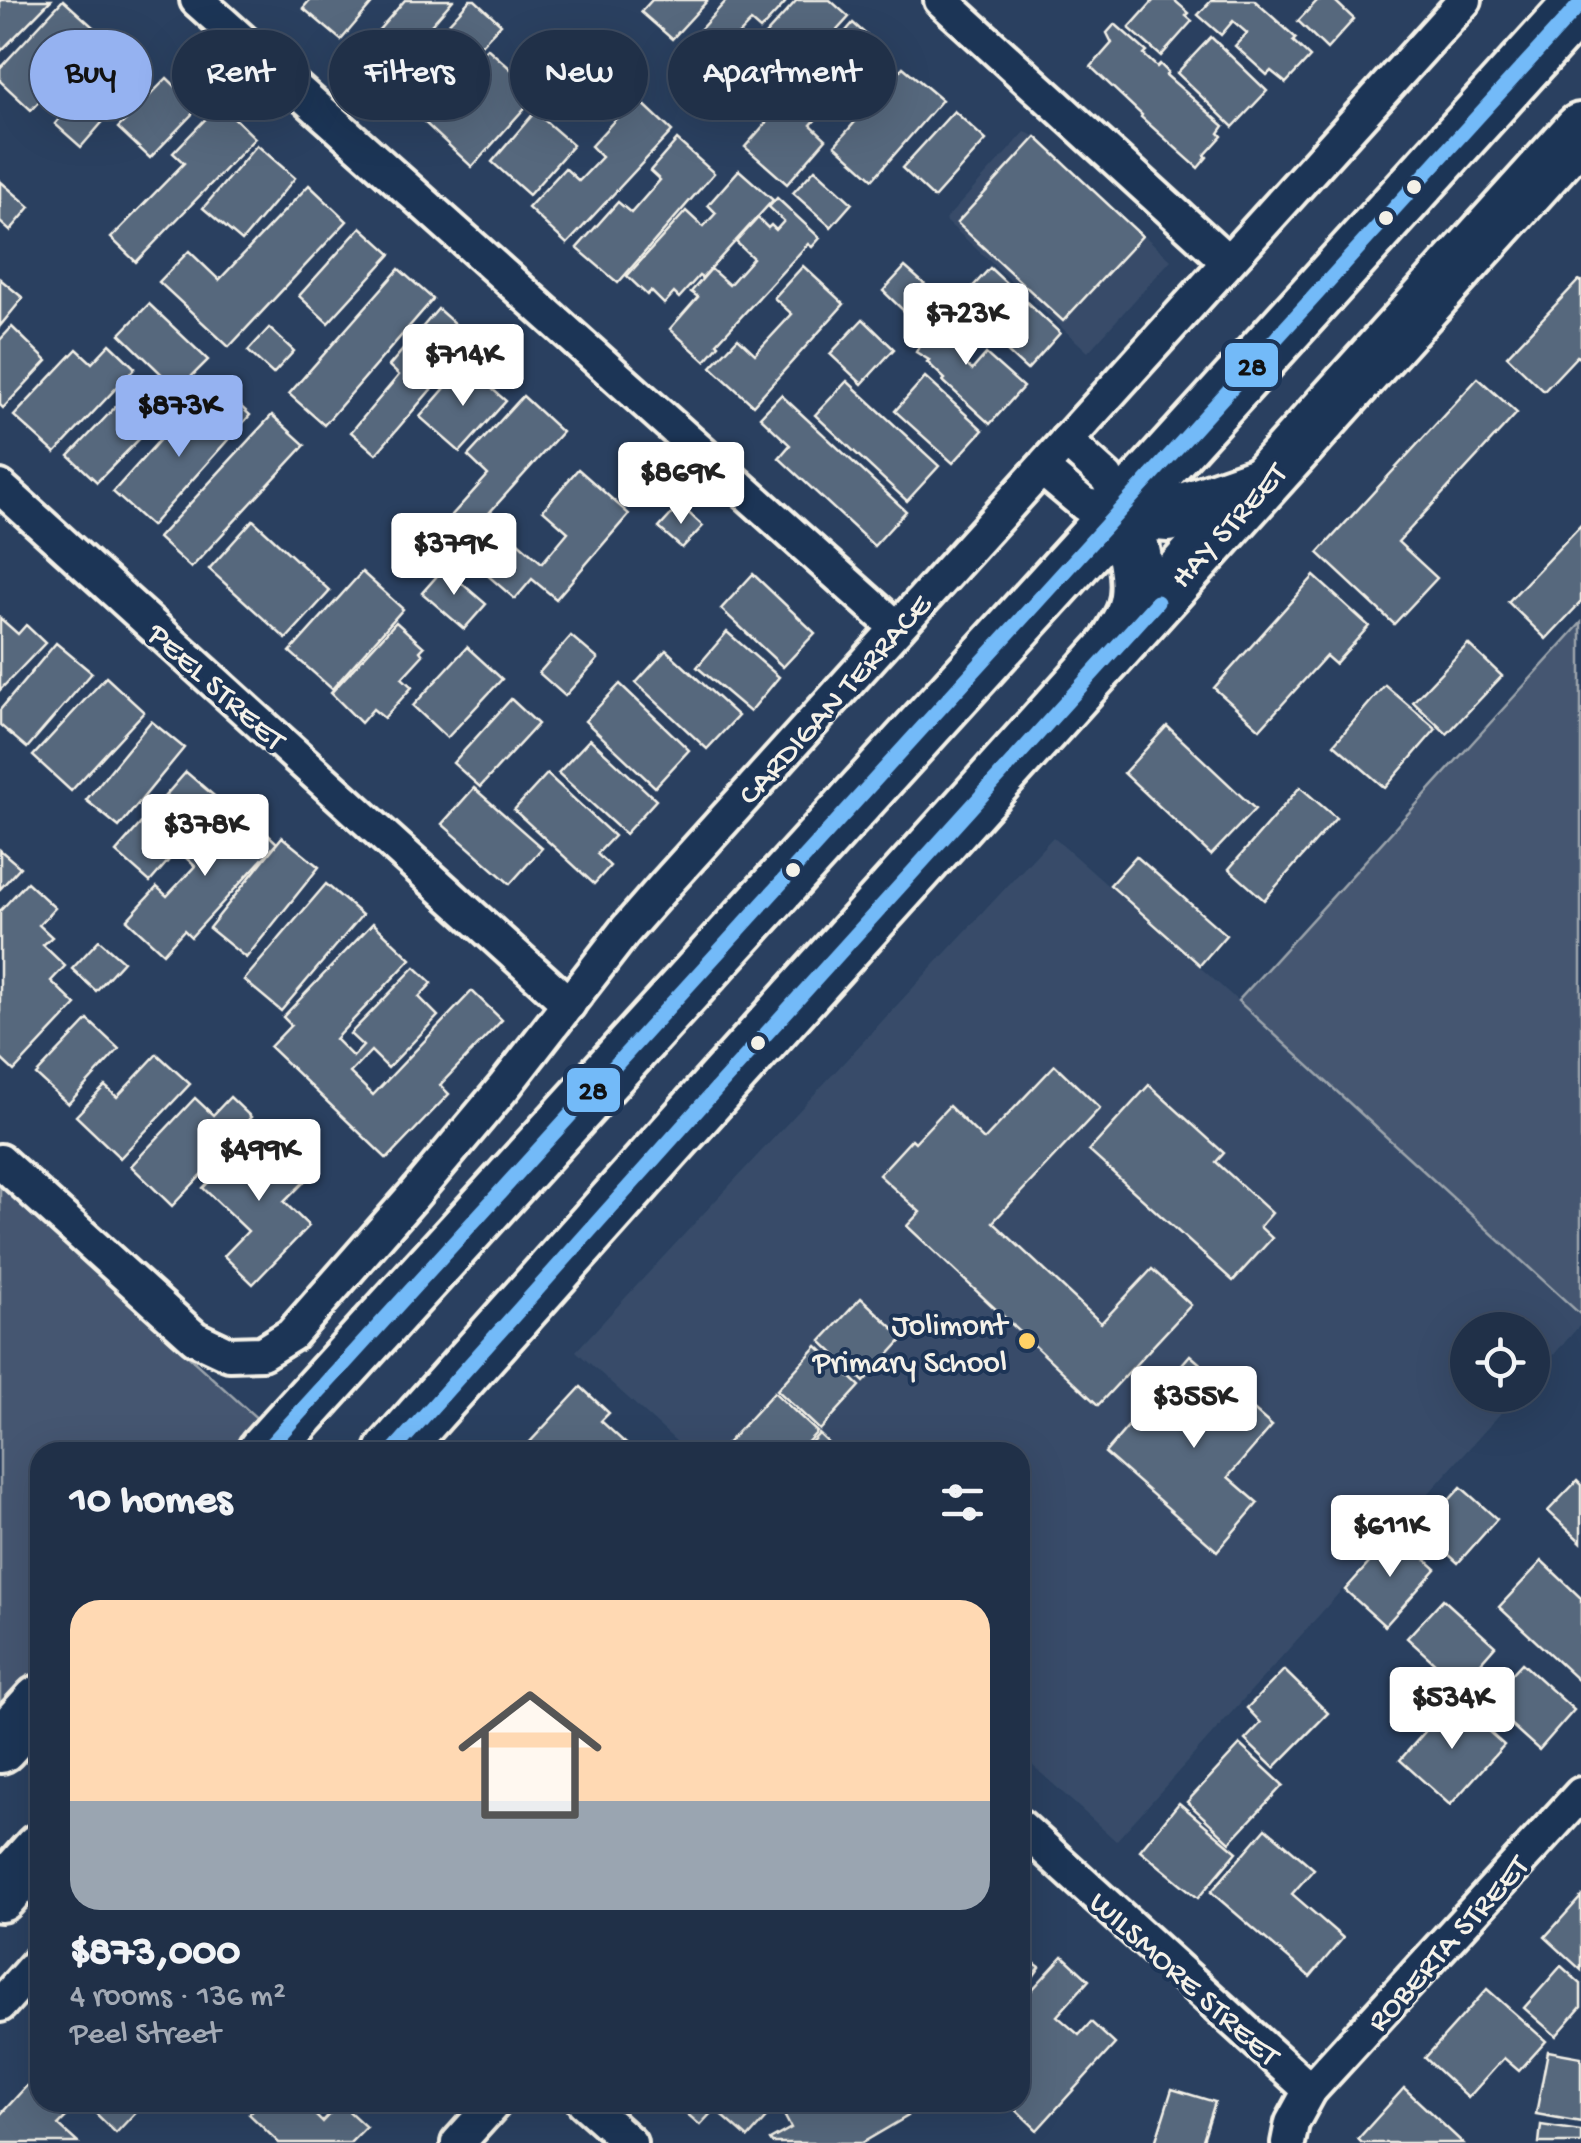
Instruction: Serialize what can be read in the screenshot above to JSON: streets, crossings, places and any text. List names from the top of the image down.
{
  "streets": {
    "main road": ["HAY STREET"],
    "street": [
      "PEEL STREET",
      "CARDIGAN TERRACE",
      "ROBERTA STREET",
      "WILSMORE STREET"
    ]
  },
  "crossings": [
    ["PEEL STREET", "CARDIGAN TERRACE"],
    ["ROBERTA STREET", "WILSMORE STREET"]
  ],
  "places": ["Jolimont Primary School"],
  "lines": ["transit line 28"],
  "page": {
    "chip": [
      "Buy",
      "Rent",
      "Filters",
      "New",
      "Apartment"
    ],
    "price": [
      "$723K",
      "$714K",
      "$873K",
      "$869K",
      "$379K",
      "$378K",
      "$499K",
      "$355K",
      "$611K",
      "$534K"
    ],
    "heading": "10 homes",
    "list": [
      {
        "name": "$873,000",
        "note": "4 rooms · 136 m² · Peel Street"
      }
    ]
  }
}
